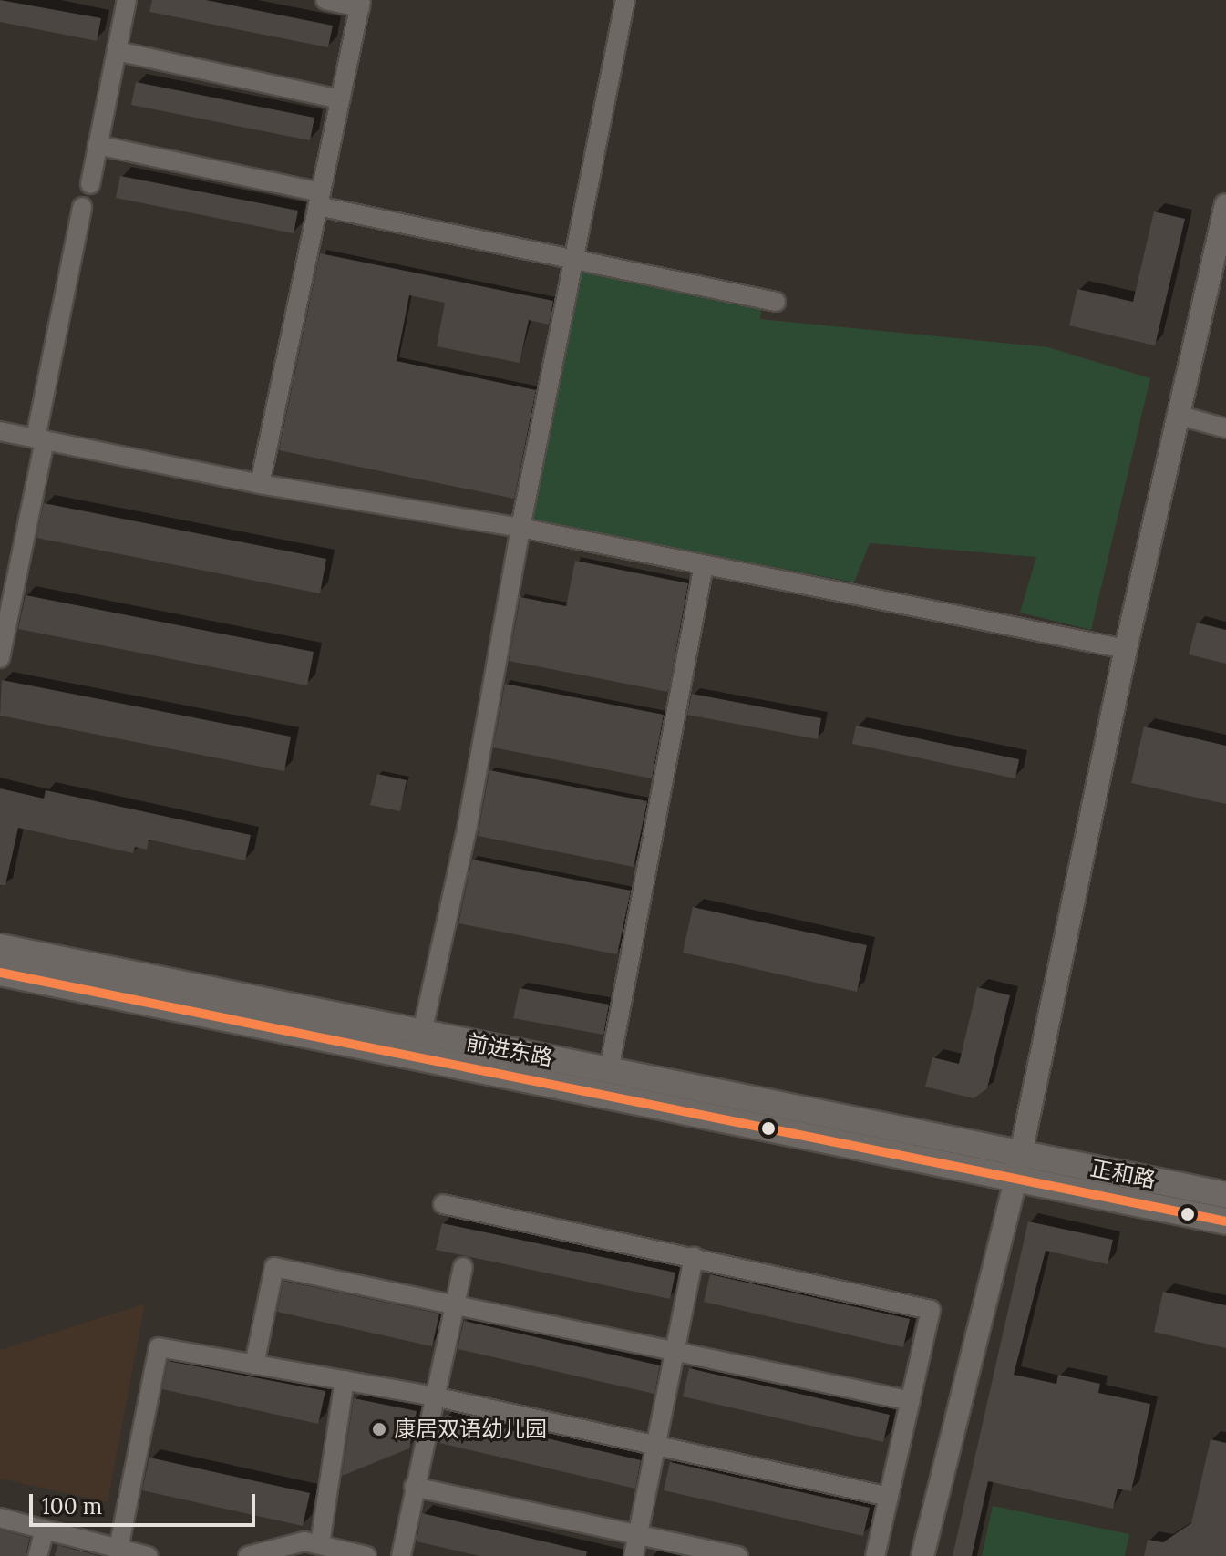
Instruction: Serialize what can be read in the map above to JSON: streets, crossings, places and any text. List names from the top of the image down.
{
  "streets": {
    "main road": ["前进东路", "正和路"]
  },
  "crossings": [
    ["前进东路", "正和路"]
  ],
  "places": ["康居双语幼儿园"],
  "scale_bar": "100 m"
}
